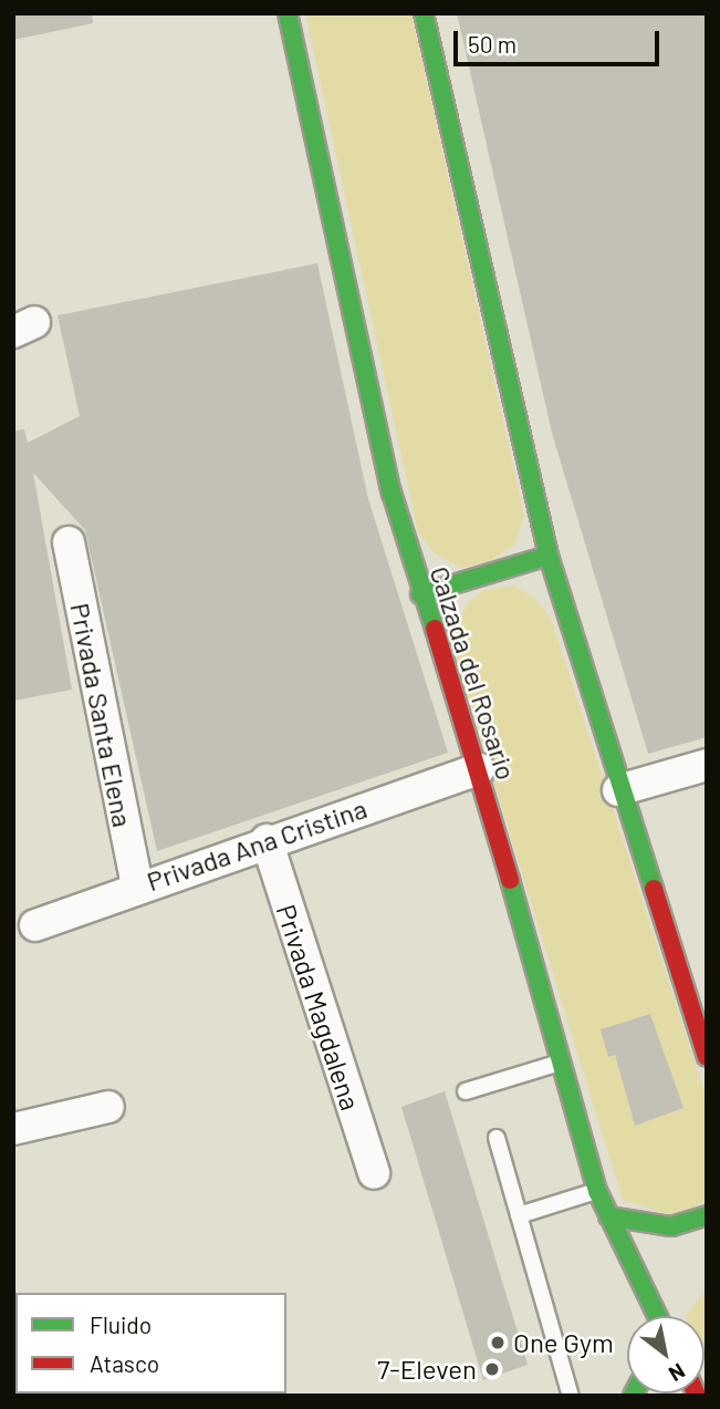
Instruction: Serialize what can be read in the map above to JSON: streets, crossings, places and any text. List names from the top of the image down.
{
  "streets": {
    "street": [
      "Calzada del Rosario",
      "Privada Santa Elena",
      "Privada Ana Cristina",
      "Privada Magdalena"
    ]
  },
  "crossings": [
    ["Calzada del Rosario", "Privada Ana Cristina"],
    ["Privada Santa Elena", "Privada Ana Cristina"],
    ["Privada Ana Cristina", "Privada Magdalena"]
  ],
  "places": ["One Gym", "7-Eleven"],
  "legend": ["Fluido", "Atasco"],
  "scale_bar": "50 m",
  "north": "bottom right"
}
